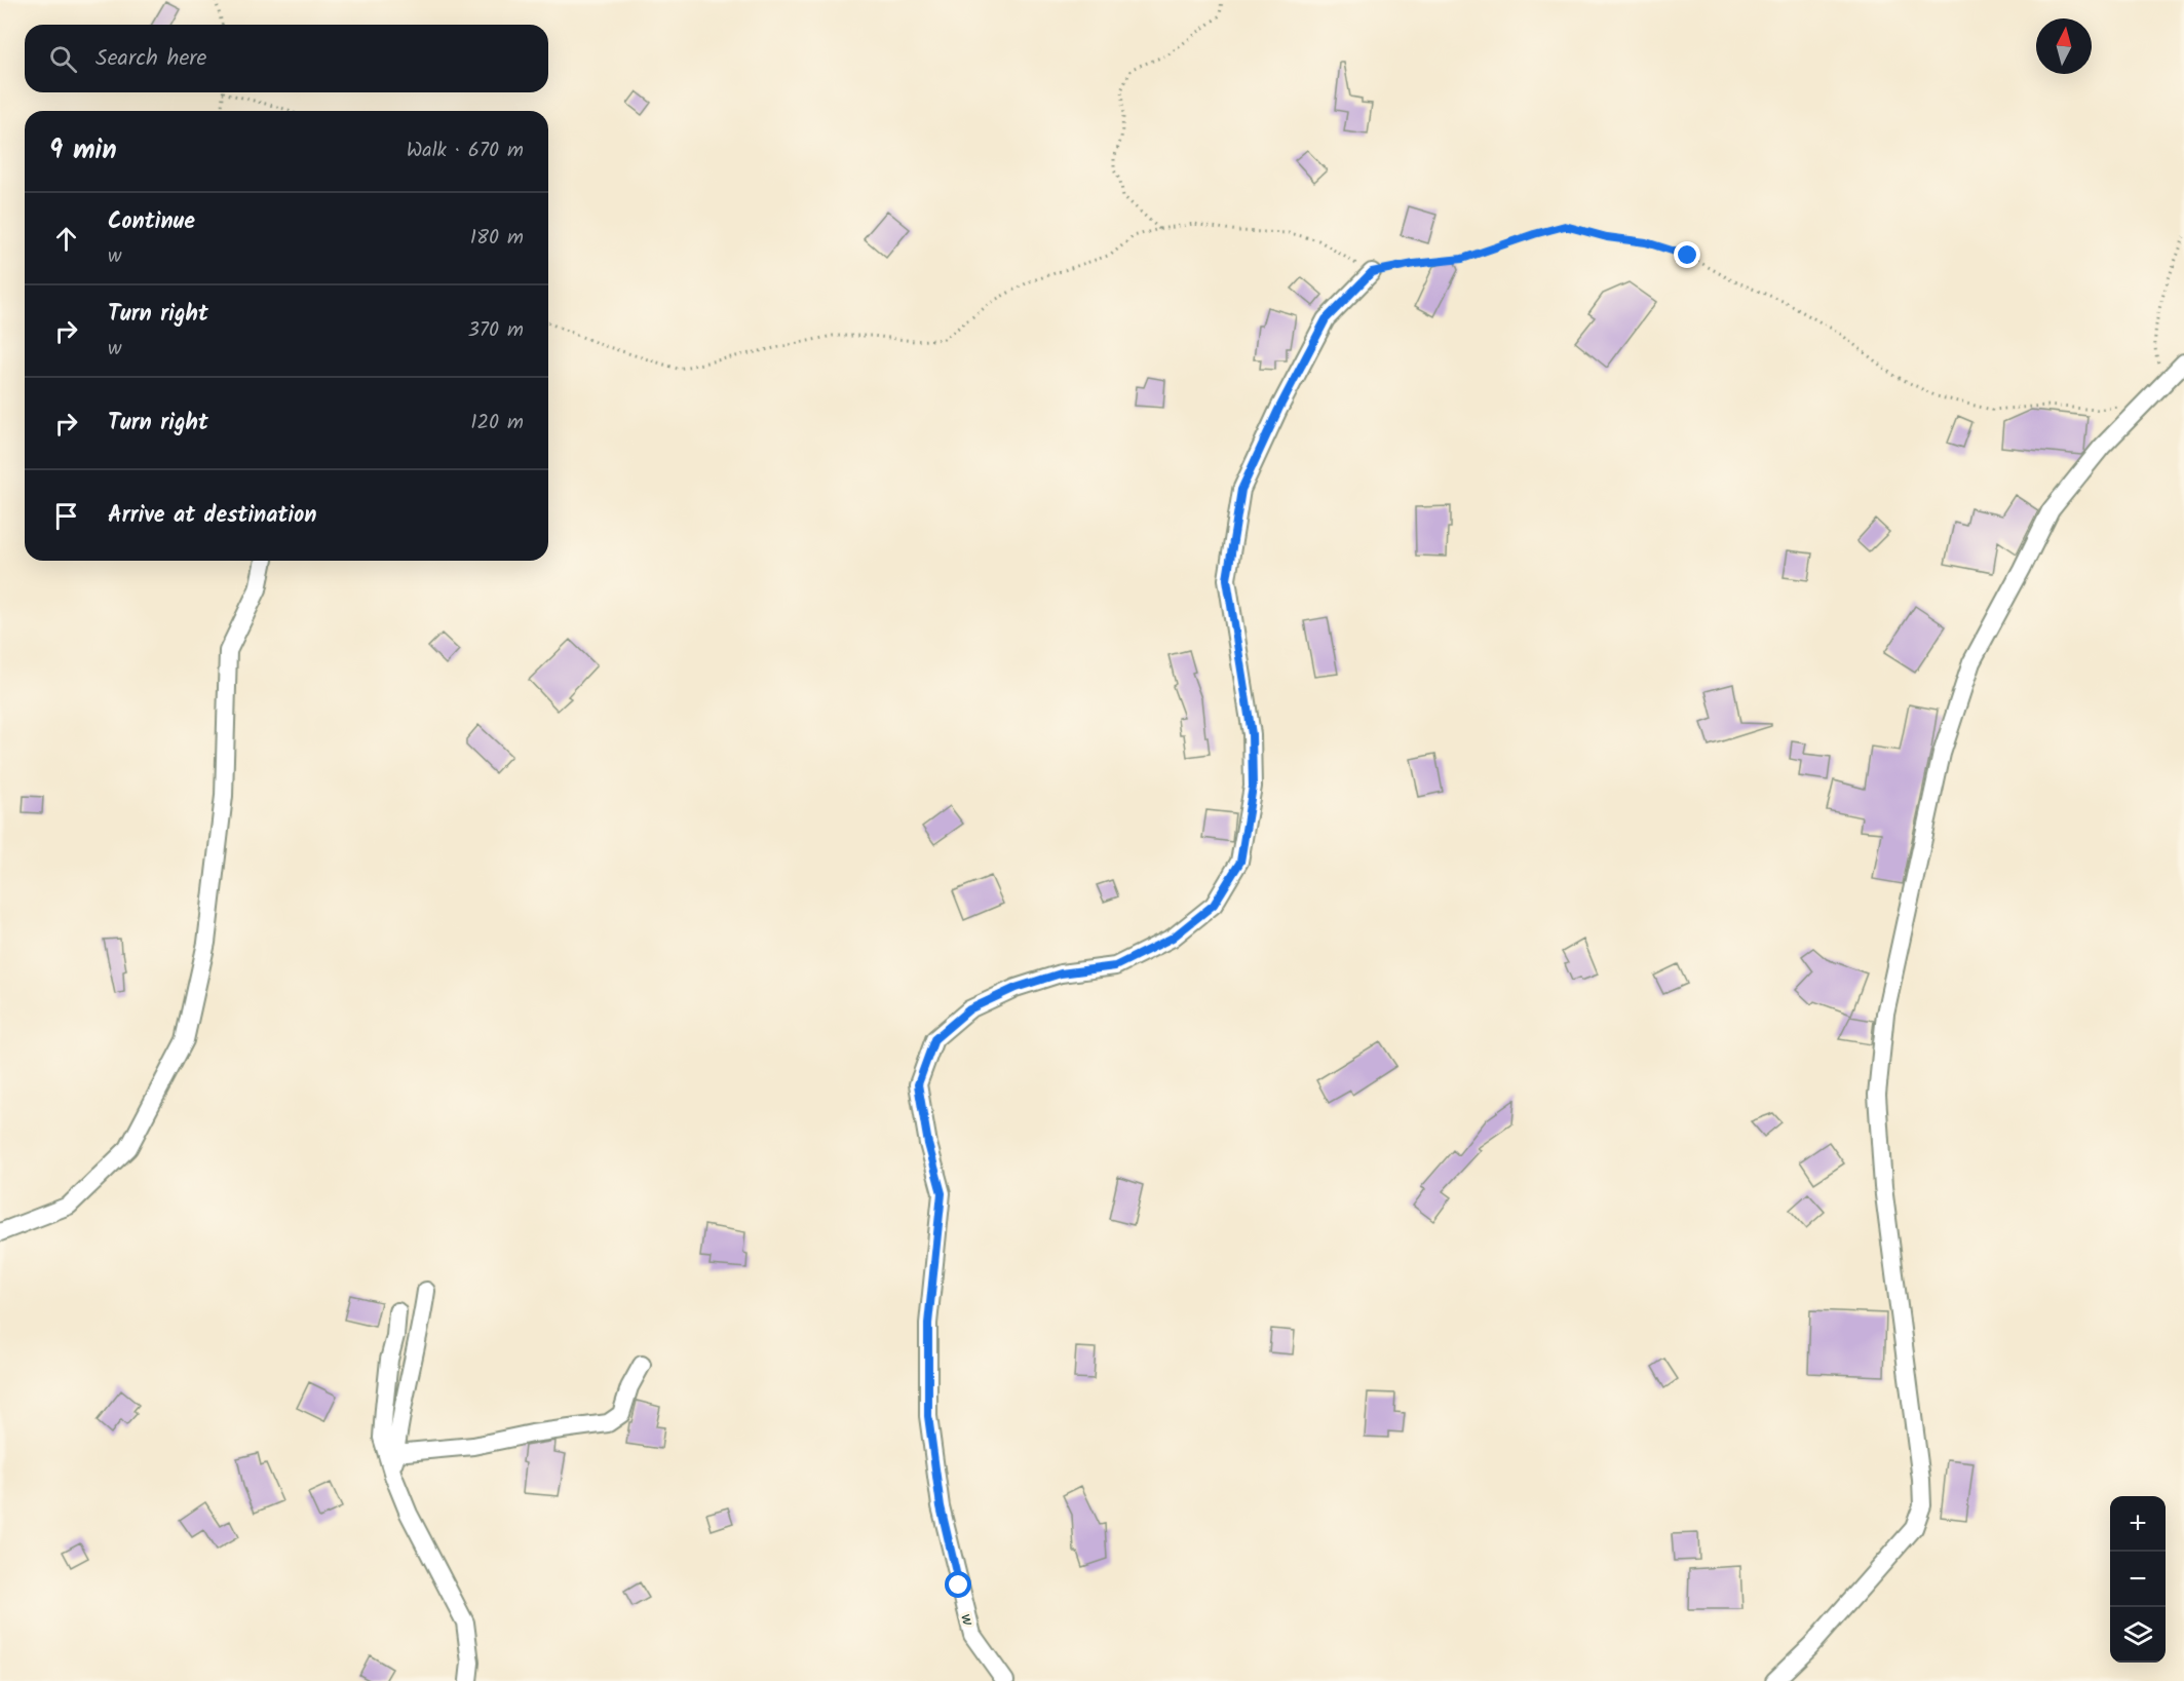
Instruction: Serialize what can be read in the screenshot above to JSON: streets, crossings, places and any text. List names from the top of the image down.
{
  "streets": {
    "street": ["w"]
  },
  "north": "top",
  "page": {
    "search": "Search here",
    "heading": ["9 min", "Walk · 670 m"],
    "list": [
      ["Continue", "w", "180 m"],
      ["Turn right", "w", "370 m"],
      ["Turn right", "120 m"],
      "Arrive at destination"
    ],
    "map_buttons": ["+", "−"]
  }
}
